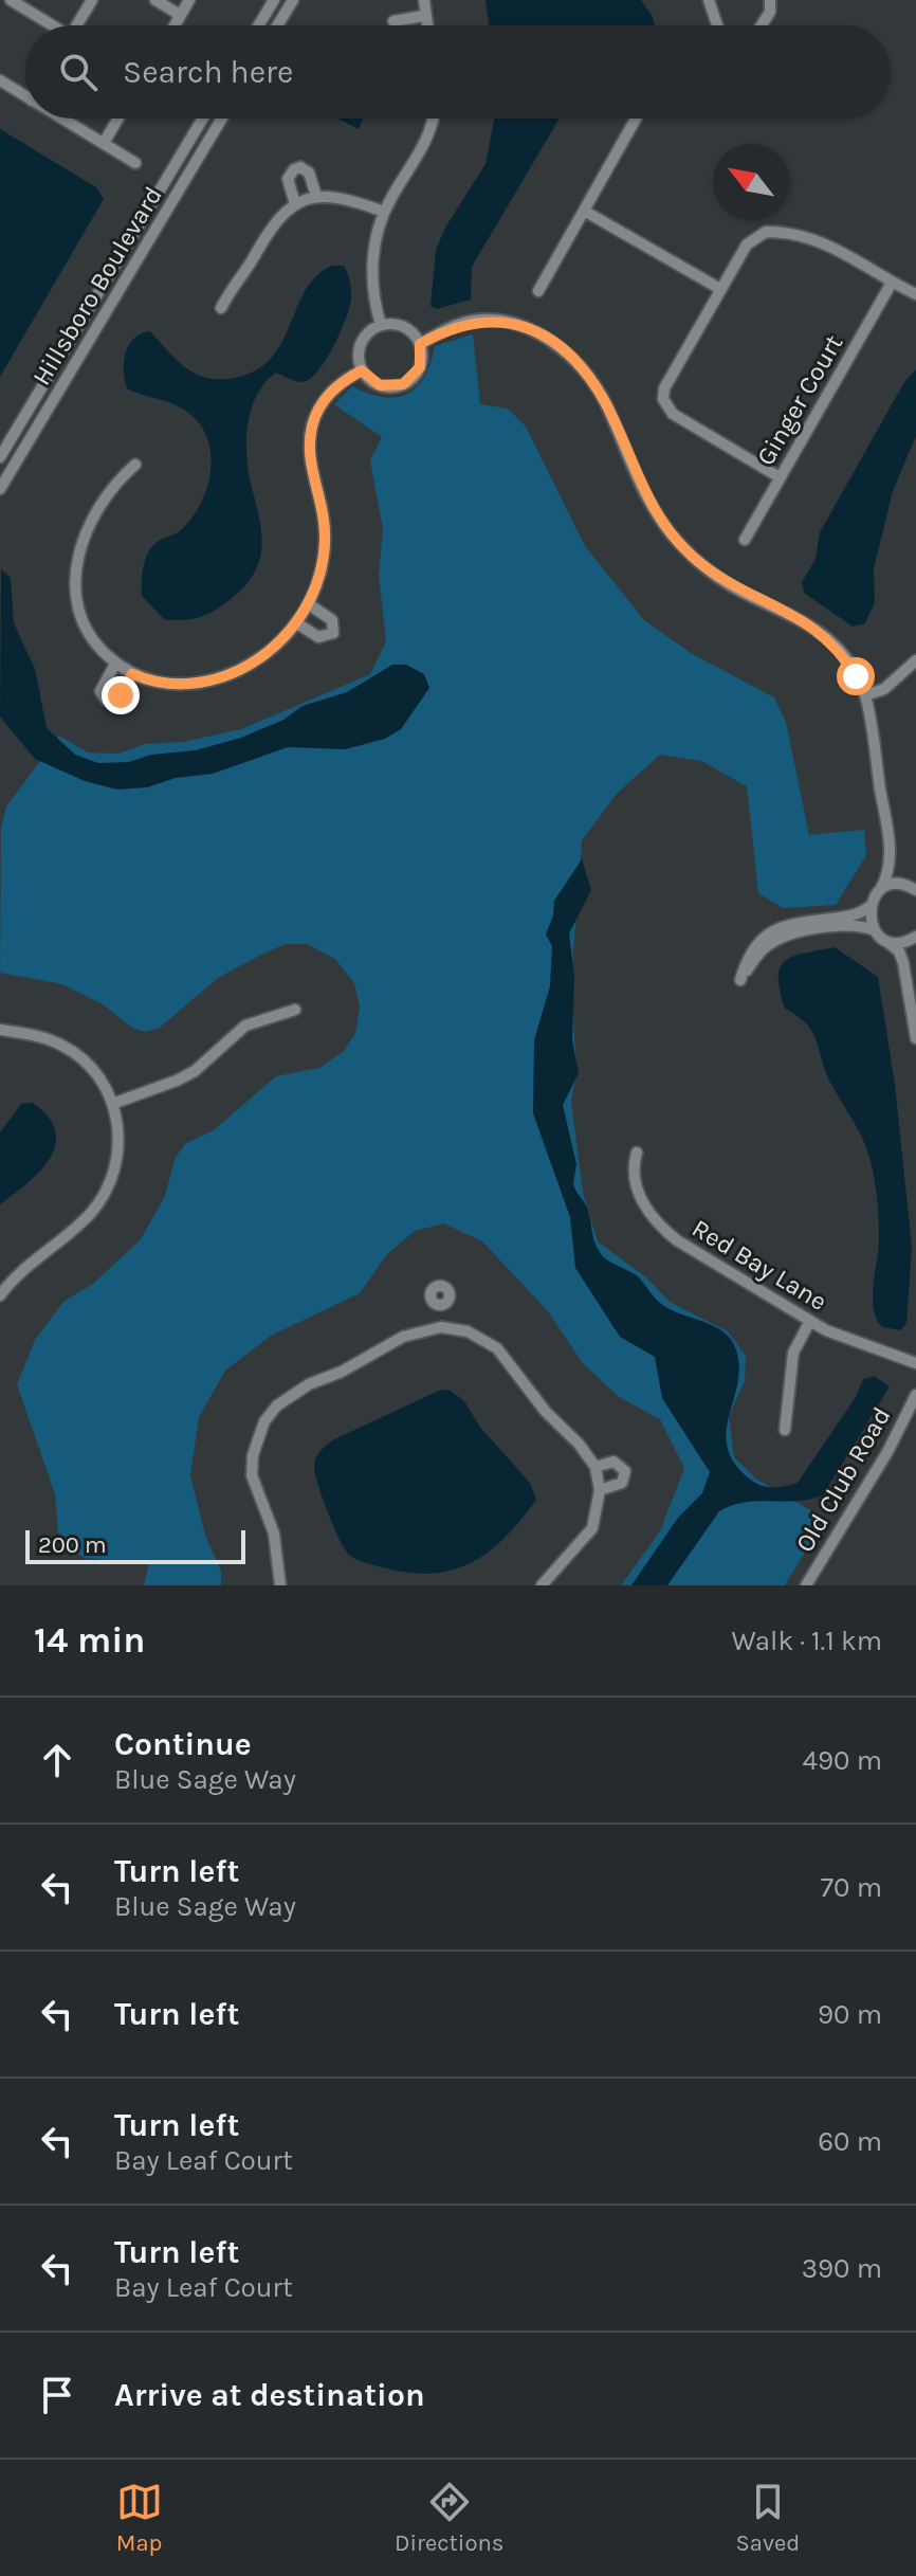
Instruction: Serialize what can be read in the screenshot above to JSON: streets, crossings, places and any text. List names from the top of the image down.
{
  "streets": {
    "street": [
      "Hillsboro Boulevard",
      "Ginger Court",
      "Red Bay Lane",
      "Old Club Road"
    ]
  },
  "scale_bar": "200 m",
  "north": "top left",
  "page": {
    "search": "Search here",
    "scale": "200 m",
    "heading": ["14 min", "Walk · 1.1 km"],
    "list": [
      ["Continue", "Blue Sage Way", "490 m"],
      ["Turn left", "Blue Sage Way", "70 m"],
      ["Turn left", "90 m"],
      ["Turn left", "Bay Leaf Court", "60 m"],
      ["Turn left", "Bay Leaf Court", "390 m"],
      "Arrive at destination"
    ],
    "nav": ["Map", "Directions", "Saved"]
  }
}
